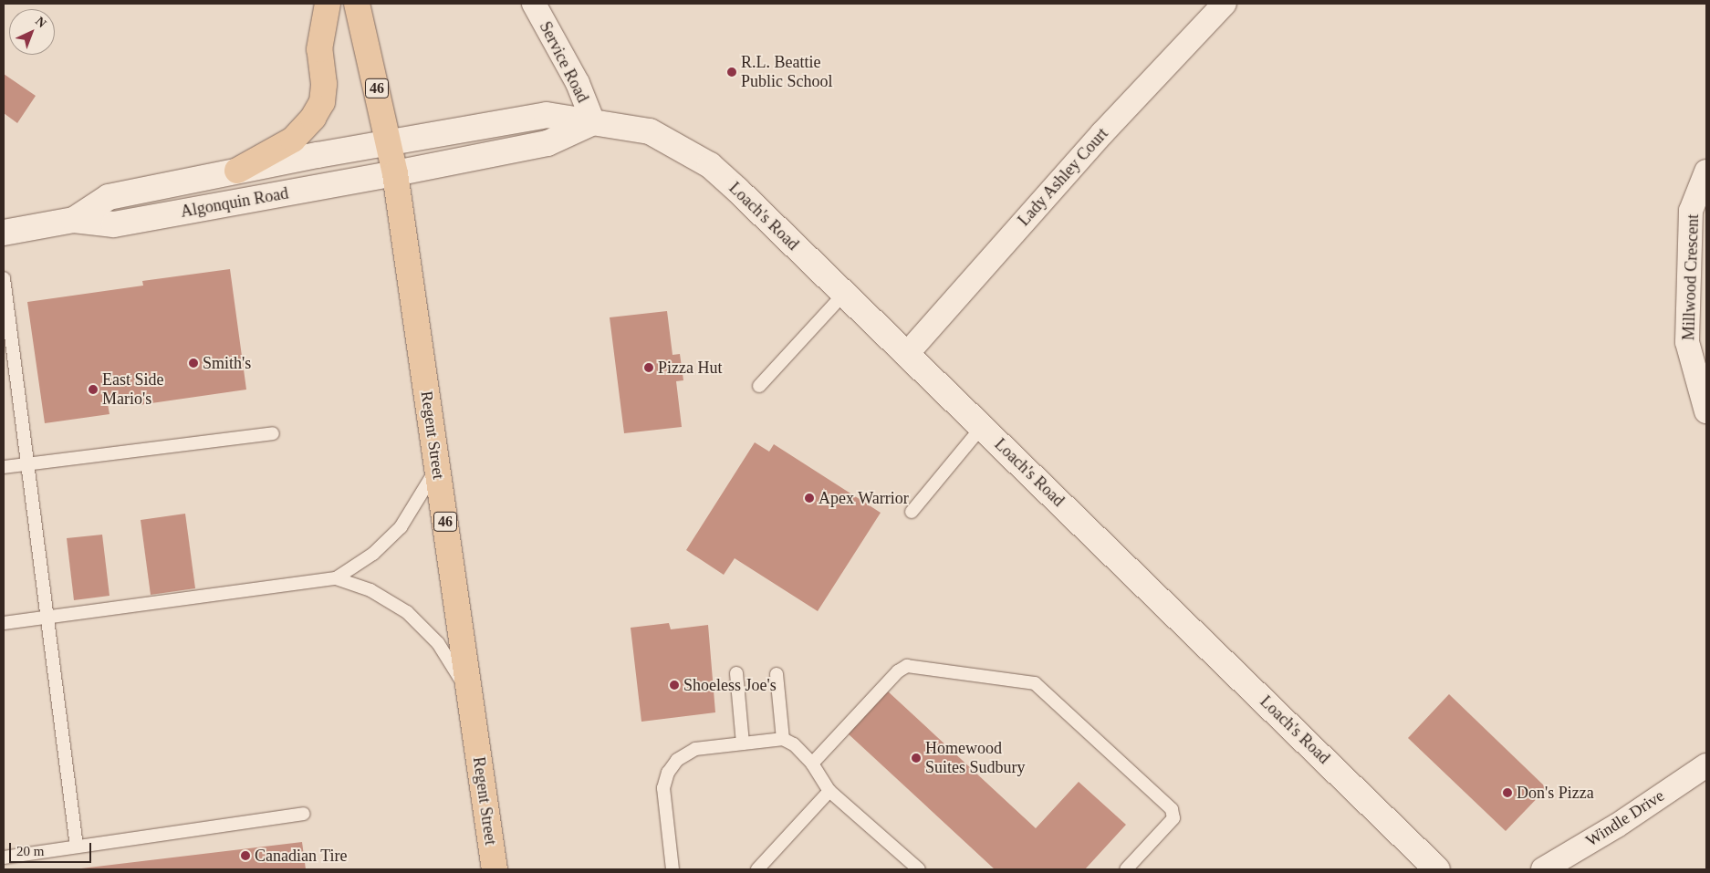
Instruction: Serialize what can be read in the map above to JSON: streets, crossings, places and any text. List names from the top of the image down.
{
  "streets": {
    "main road": ["46", "Regent Street"],
    "street": [
      "Service Road",
      "Lady Ashley Court",
      "Algonquin Road",
      "Loach's Road",
      "Millwood Crescent",
      "Windle Drive"
    ]
  },
  "crossings": [
    ["Service Road", "Loach's Road"],
    ["Lady Ashley Court", "Loach's Road"],
    ["Algonquin Road", "Loach's Road"],
    ["Algonquin Road", "Regent Street"],
    ["Loach's Road", "Regent Street"]
  ],
  "places": [
    "R.L. Beattie Public School",
    "Smith's",
    "Pizza Hut",
    "East Side Mario's",
    "Apex Warrior",
    "Shoeless Joe's",
    "Homewood Suites Sudbury",
    "Don's Pizza",
    "Canadian Tire"
  ],
  "scale_bar": "20 m",
  "north": "top right"
}
